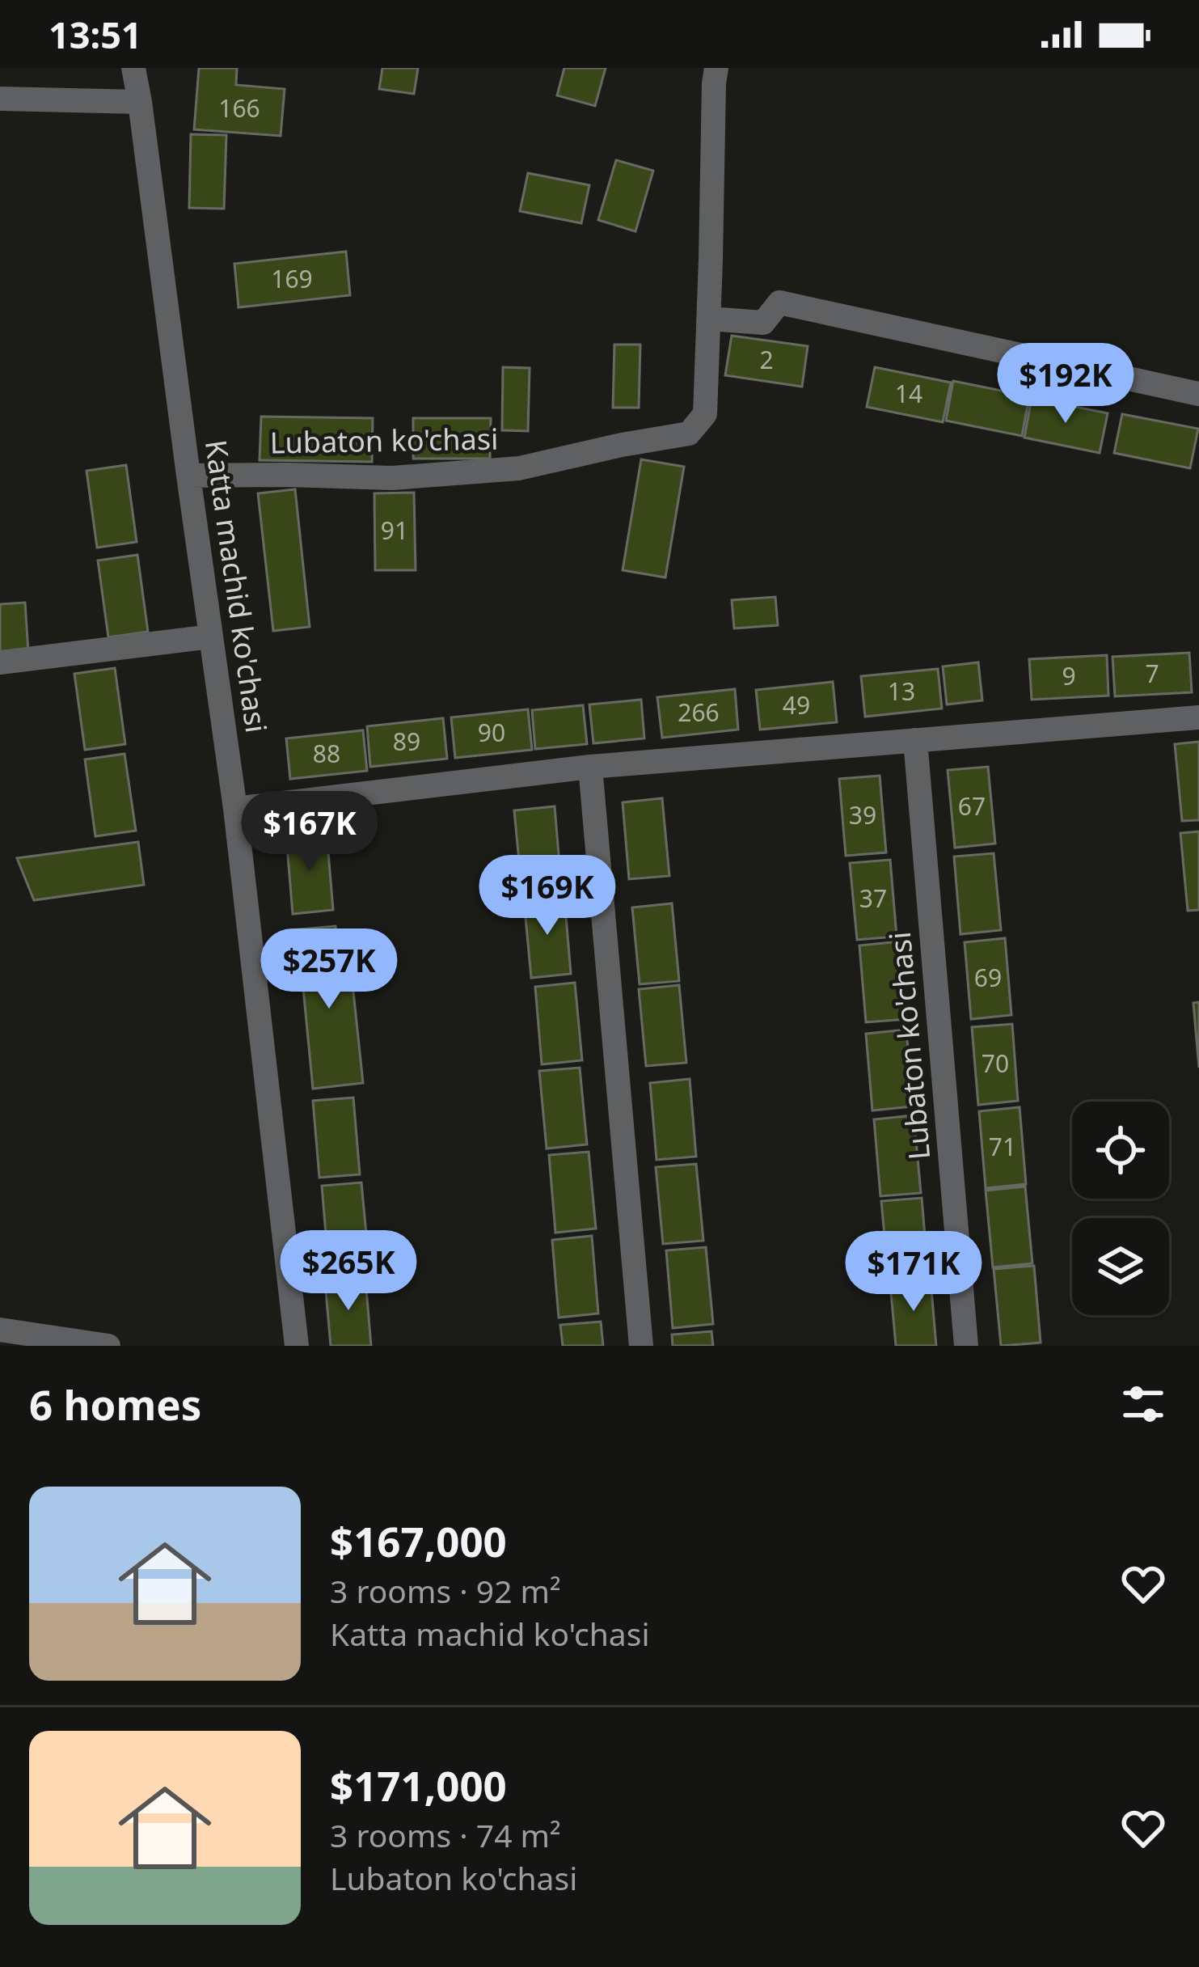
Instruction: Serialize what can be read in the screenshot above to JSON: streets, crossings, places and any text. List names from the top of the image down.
{
  "streets": {
    "street": ["Lubaton ko'chasi", "Katta machid ko'chasi"]
  },
  "crossings": [
    ["Lubaton ko'chasi", "Katta machid ko'chasi"]
  ],
  "house_numbers": [
    "166",
    "169",
    "2",
    "14",
    "91",
    "7",
    "9",
    "13",
    "49",
    "266",
    "90",
    "89",
    "88",
    "67",
    "39",
    "37",
    "69",
    "70",
    "71"
  ],
  "page": {
    "status": "13:51",
    "price": [
      "$192K",
      "$167K",
      "$169K",
      "$257K",
      "$265K",
      "$171K"
    ],
    "heading": "6 homes",
    "list": [
      {
        "name": "$167,000",
        "note": "3 rooms · 92 m² · Katta machid ko'chasi"
      },
      {
        "name": "$171,000",
        "note": "3 rooms · 74 m² · Lubaton ko'chasi"
      }
    ]
  }
}
